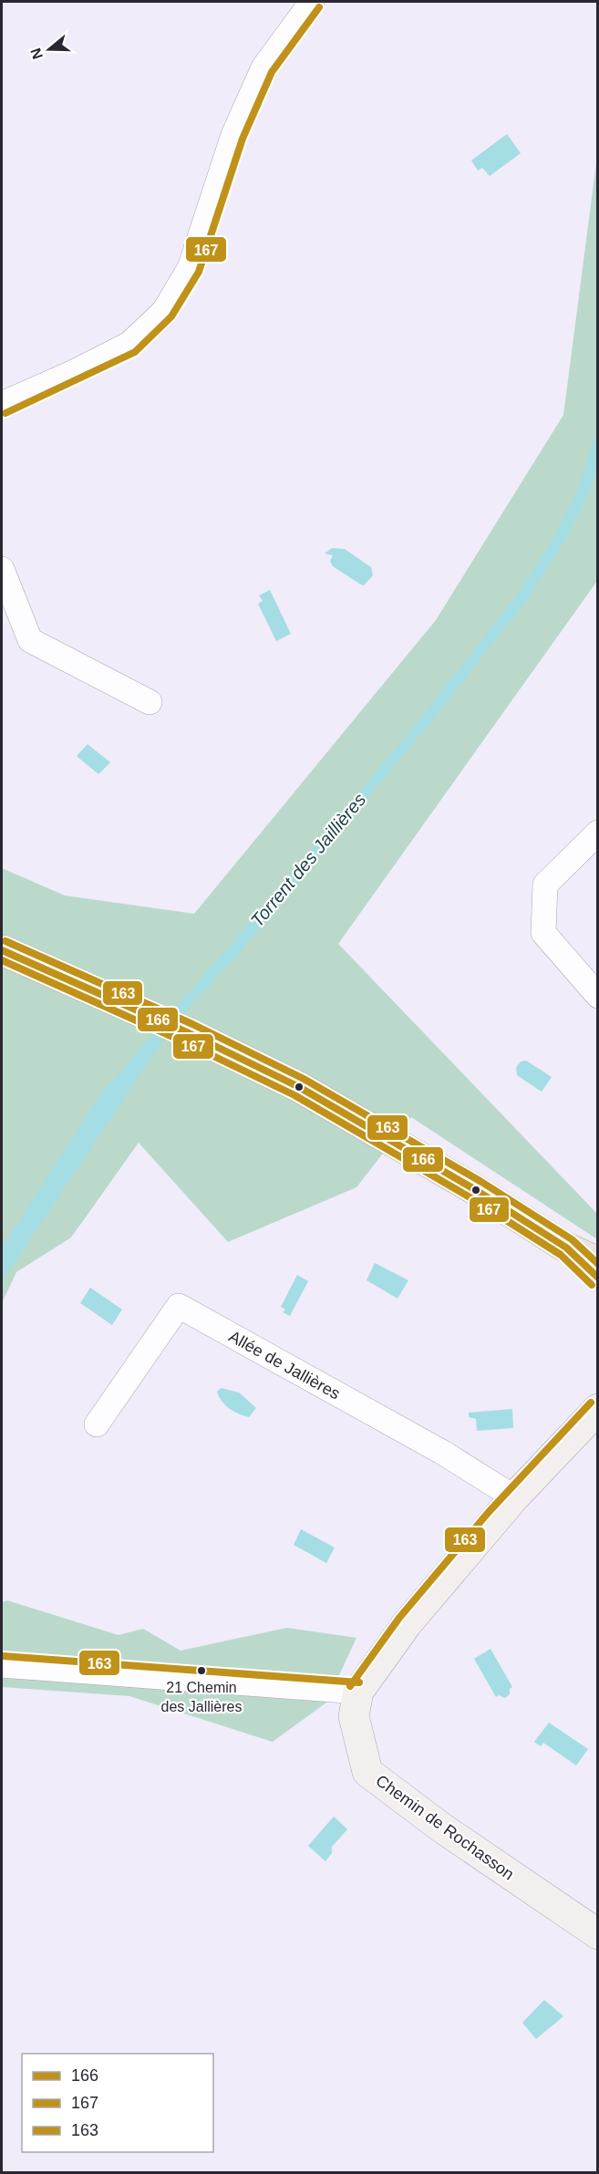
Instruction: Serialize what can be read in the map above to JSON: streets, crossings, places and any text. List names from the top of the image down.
{
  "streets": {
    "street": ["Allée de Jallières", "Chemin de Rochasson"]
  },
  "crossings": [
    ["Allée de Jallières", "Chemin de Rochasson"]
  ],
  "water": ["Torrent des Jaillières"],
  "places": ["21 Chemin des Jallières"],
  "lines": ["transit line 167", "transit line 163", "transit line 166"],
  "legend": ["166", "167", "163"],
  "north": "left"
}
